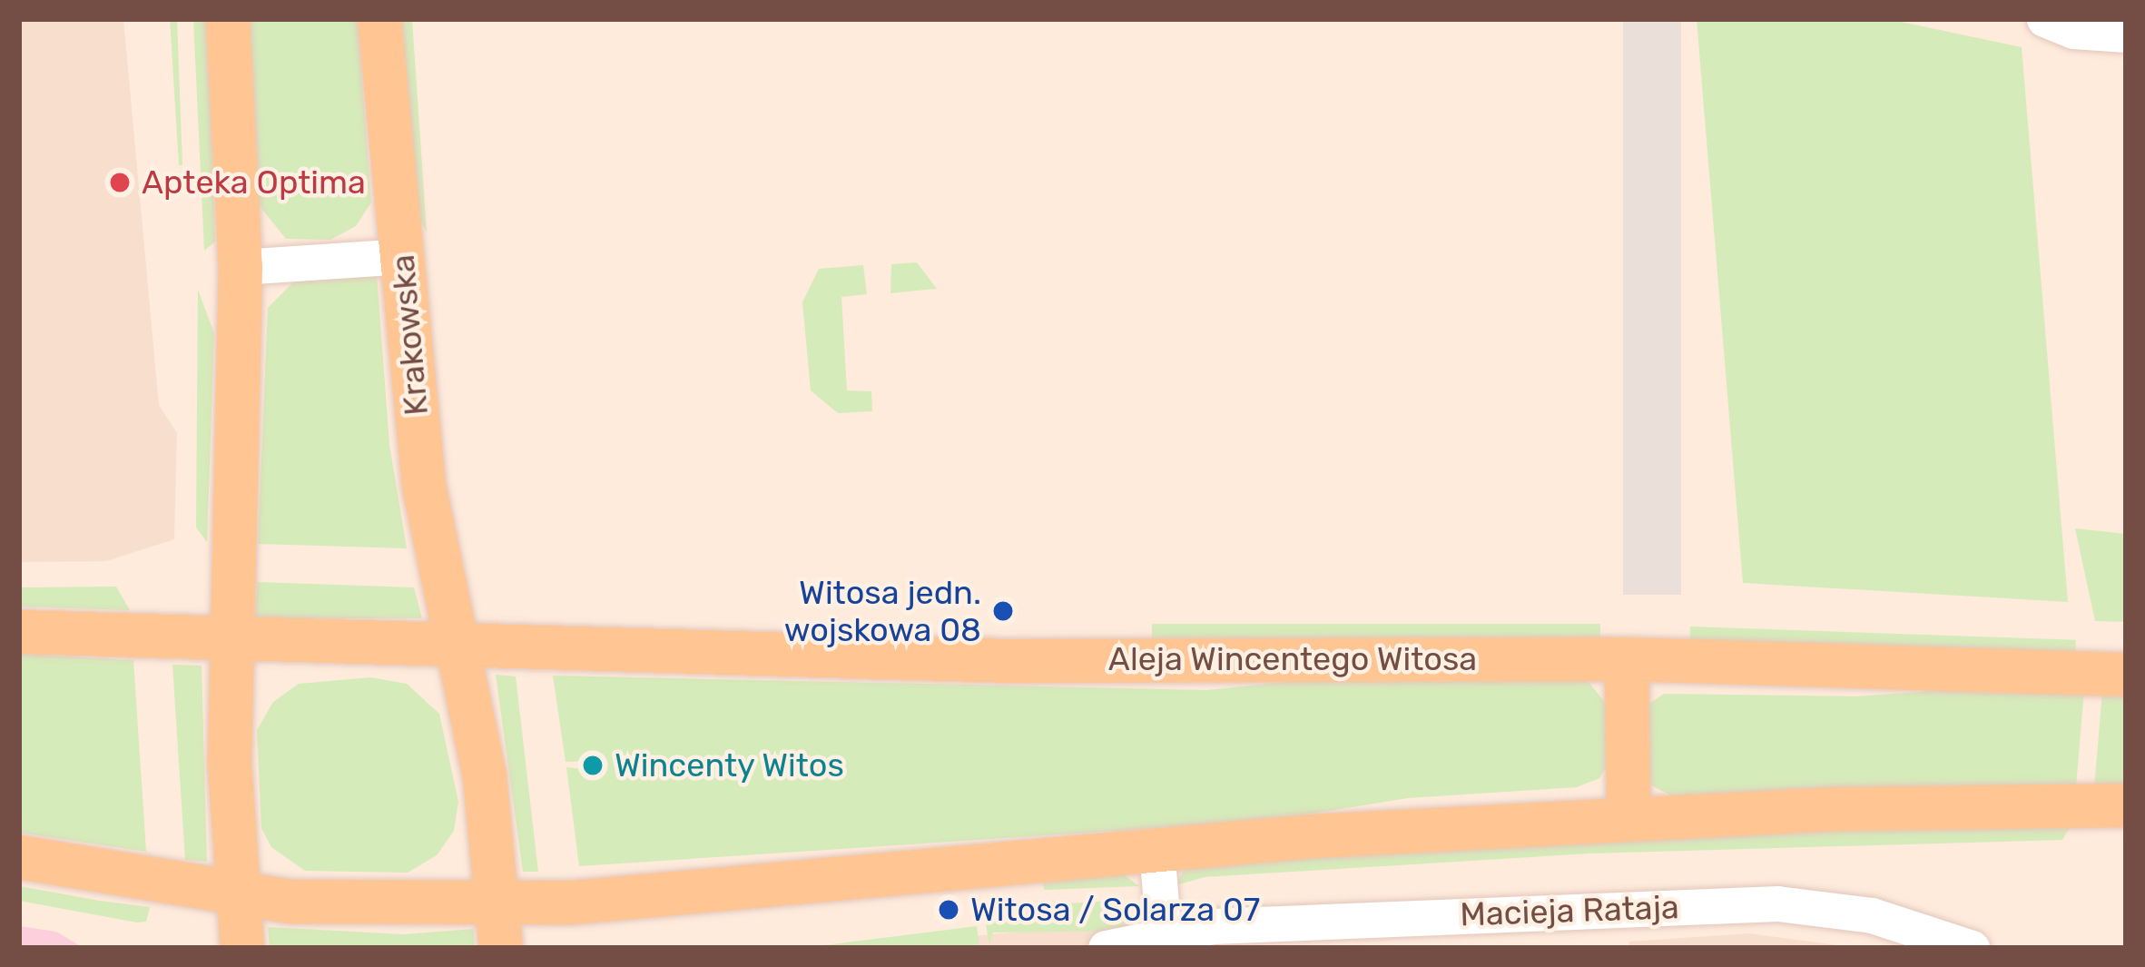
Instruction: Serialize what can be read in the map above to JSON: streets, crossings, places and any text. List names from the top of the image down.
{
  "streets": {
    "main road": ["Krakowska", "Aleja Wincentego Witosa"],
    "street": ["Macieja Rataja"]
  },
  "crossings": [
    ["Krakowska", "Aleja Wincentego Witosa"]
  ],
  "places": [
    "Apteka Optima",
    "Witosa jedn. wojskowa 08",
    "Wincenty Witos",
    "Witosa / Solarza 07"
  ]
}
